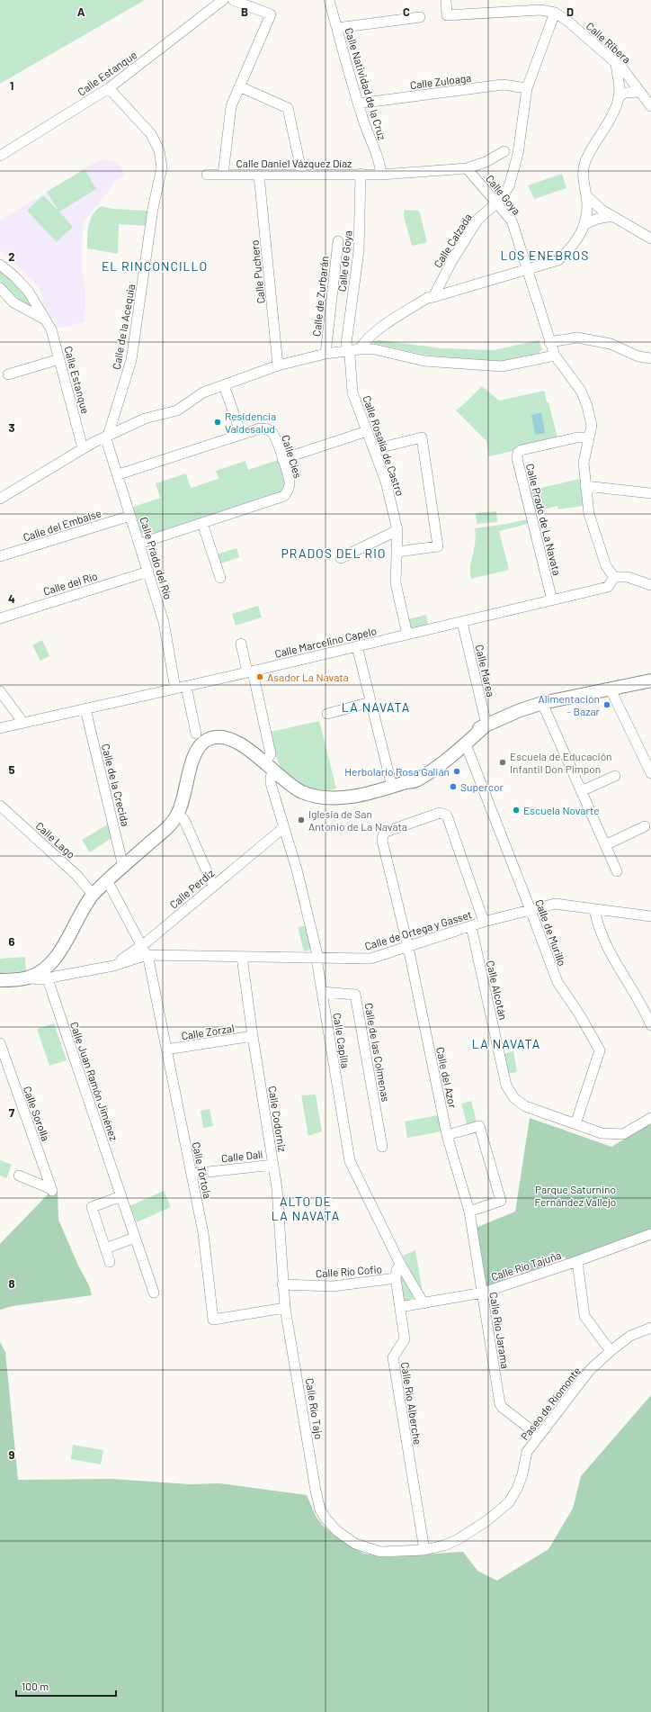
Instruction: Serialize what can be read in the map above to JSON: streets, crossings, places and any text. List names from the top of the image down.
{
  "streets": {
    "street": [
      "Calle Ribera",
      "Calle Estanque",
      "Calle Zuloaga",
      "Calle Natividad de la Cruz",
      "Calle Daniel Vázquez Díaz",
      "Calle Goya",
      "Calle Calzada",
      "Calle de Goya",
      "Calle Puchero",
      "Calle de Zurbarán",
      "Calle de la Acequia",
      "Calle Rosalía de Castro",
      "Calle Cíes",
      "Calle Prado de La Navata",
      "Calle del Embalse",
      "Calle Prado del Río",
      "Calle del Río",
      "Calle Marcelino Capelo",
      "Calle Marea",
      "Calle de la Crecida",
      "Calle Lago",
      "Calle Perdiz",
      "Calle de Ortega y Gasset",
      "Calle de Murillo",
      "Calle Alcotán",
      "Calle Zorzal",
      "Calle Capilla",
      "Calle de las Colmenas",
      "Calle del Azor",
      "Calle Juan Ramón Jiménez",
      "Calle Sorolla",
      "Calle Codorniz",
      "Calle Dalí",
      "Calle Tórtola",
      "Calle Río Tajuña",
      "Calle Río Cofio",
      "Calle Río Jarama",
      "Calle Río Alberche",
      "Paseo de Ríomonte",
      "Calle Río Tajo"
    ]
  },
  "crossings": [
    ["Calle Ribera", "Calle Calzada"],
    ["Calle Estanque", "Calle de la Acequia"],
    ["Calle Zuloaga", "Calle Natividad de la Cruz"],
    ["Calle Zuloaga", "Calle Calzada"],
    ["Calle Natividad de la Cruz", "Calle Daniel Vázquez Díaz"],
    ["Calle Natividad de la Cruz", "Calle Goya"],
    ["Calle Daniel Vázquez Díaz", "Calle Goya"],
    ["Calle Daniel Vázquez Díaz", "Calle de Goya"],
    ["Calle Daniel Vázquez Díaz", "Calle Puchero"],
    ["Calle Goya", "Calle Calzada"],
    ["Calle Goya", "Calle Prado de La Navata"],
    ["Calle Goya", "Calle Marcelino Capelo"],
    ["Calle de Goya", "Calle Rosalía de Castro"],
    ["Calle de la Acequia", "Calle Prado del Río"],
    ["Calle Rosalía de Castro", "Calle Marcelino Capelo"],
    ["Calle Cíes", "Calle Prado del Río"],
    ["Calle Prado de La Navata", "Calle Marcelino Capelo"],
    ["Calle del Embalse", "Calle Prado del Río"],
    ["Calle Prado del Río", "Calle del Río"],
    ["Calle Prado del Río", "Calle Marcelino Capelo"],
    ["Calle Marcelino Capelo", "Calle Marea"],
    ["Calle Marcelino Capelo", "Calle de la Crecida"],
    ["Calle Perdiz", "Calle de Ortega y Gasset"],
    ["Calle Perdiz", "Calle Capilla"],
    ["Calle Perdiz", "Calle Juan Ramón Jiménez"],
    ["Calle Perdiz", "Calle Tórtola"],
    ["Calle de Ortega y Gasset", "Calle de Murillo"],
    ["Calle de Ortega y Gasset", "Calle Alcotán"],
    ["Calle de Ortega y Gasset", "Calle Capilla"],
    ["Calle de Ortega y Gasset", "Calle del Azor"],
    ["Calle de Ortega y Gasset", "Calle Codorniz"],
    ["Calle de Ortega y Gasset", "Calle Tórtola"],
    ["Calle de Murillo", "Calle Alcotán"],
    ["Calle Zorzal", "Calle Codorniz"],
    ["Calle Zorzal", "Calle Tórtola"],
    ["Calle Capilla", "Calle de las Colmenas"],
    ["Calle Capilla", "Calle Río Alberche"],
    ["Calle del Azor", "Calle Río Jarama"],
    ["Calle Codorniz", "Calle Dalí"],
    ["Calle Codorniz", "Calle Río Cofio"],
    ["Calle Codorniz", "Calle Río Tajo"],
    ["Calle Dalí", "Calle Tórtola"],
    ["Calle Tórtola", "Calle Río Tajo"],
    ["Calle Río Tajuña", "Calle Río Jarama"],
    ["Calle Río Cofio", "Calle Río Alberche"],
    ["Calle Río Cofio", "Calle Río Tajo"],
    ["Calle Río Jarama", "Paseo de Ríomonte"],
    ["Calle Río Alberche", "Paseo de Ríomonte"],
    ["Paseo de Ríomonte", "Calle Río Tajo"]
  ],
  "districts": [
    "LOS ENEBROS",
    "EL RINCONCILLO",
    "PRADOS DEL RIO",
    "LA NAVATA",
    "LA NAVATA",
    "ALTO DE LA NAVATA"
  ],
  "parks": ["Parque Saturnino Fernández Vallejo"],
  "places": [
    "Residencia Valdesalud",
    "Asador La Navata",
    "Alimentación - Bazar",
    "Escuela de Educación Infantil Don Pimpon",
    "Herbolario Rosa Galián",
    "Supercor",
    "Escuela Novarte",
    "Iglesia de San Antonio de La Navata"
  ],
  "scale_bar": "100 m",
  "grid": {
    "columns": [
      "A",
      "B",
      "C",
      "D"
    ],
    "rows": [
      "1",
      "2",
      "3",
      "4",
      "5",
      "6",
      "7",
      "8",
      "9"
    ]
  }
}
